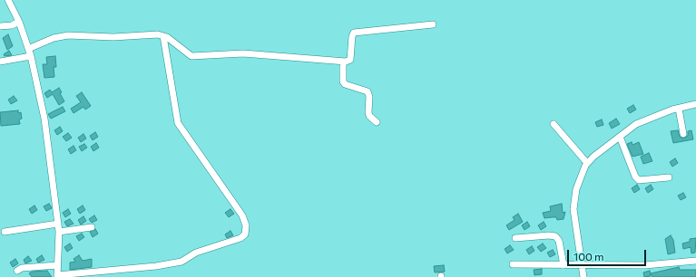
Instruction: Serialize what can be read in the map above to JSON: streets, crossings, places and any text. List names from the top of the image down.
{
  "scale_bar": "100 m"
}
